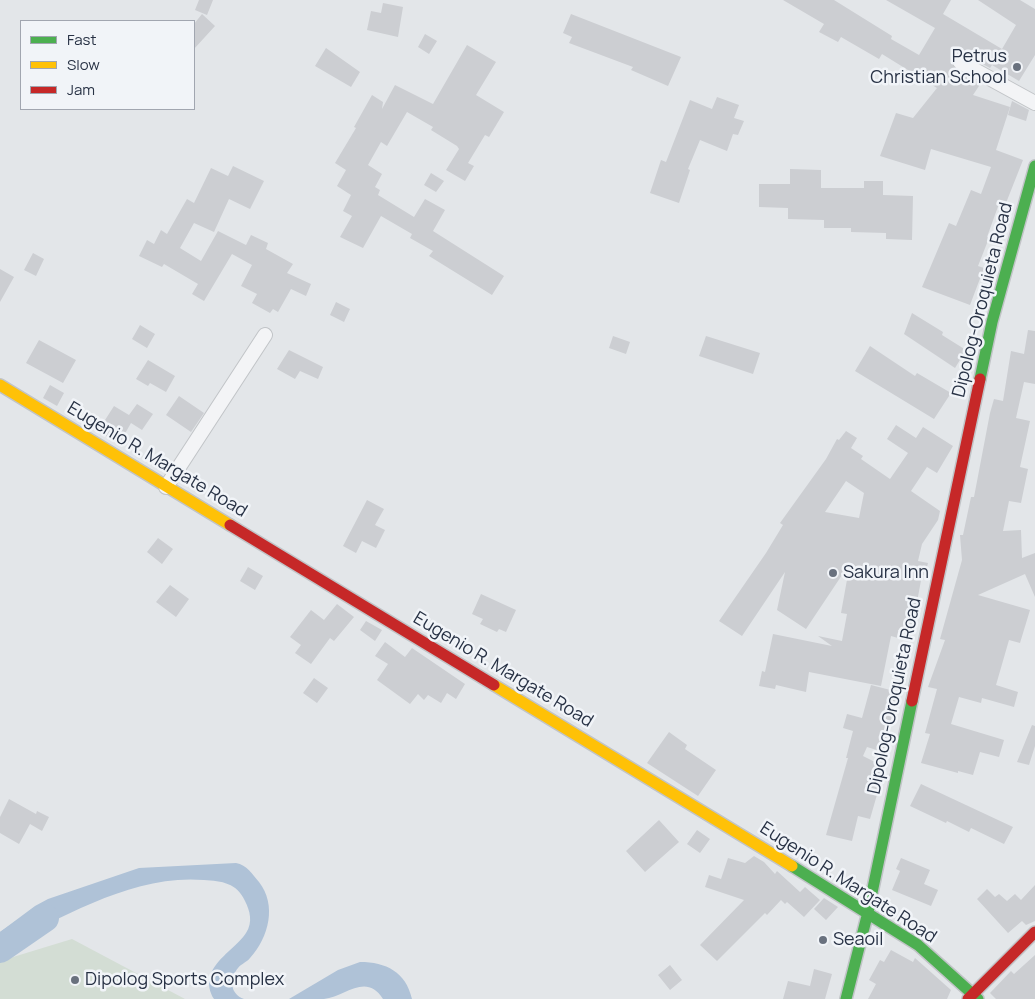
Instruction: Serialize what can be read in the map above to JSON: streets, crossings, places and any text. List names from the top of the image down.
{
  "streets": {
    "street": ["Dipolog-Oroquieta Road", "Eugenio R. Margate Road"]
  },
  "crossings": [
    ["Dipolog-Oroquieta Road", "Eugenio R. Margate Road"]
  ],
  "places": [
    "Petrus Christian School",
    "Sakura Inn",
    "Seaoil",
    "Dipolog Sports Complex"
  ],
  "legend": ["Fast", "Slow", "Jam"]
}
